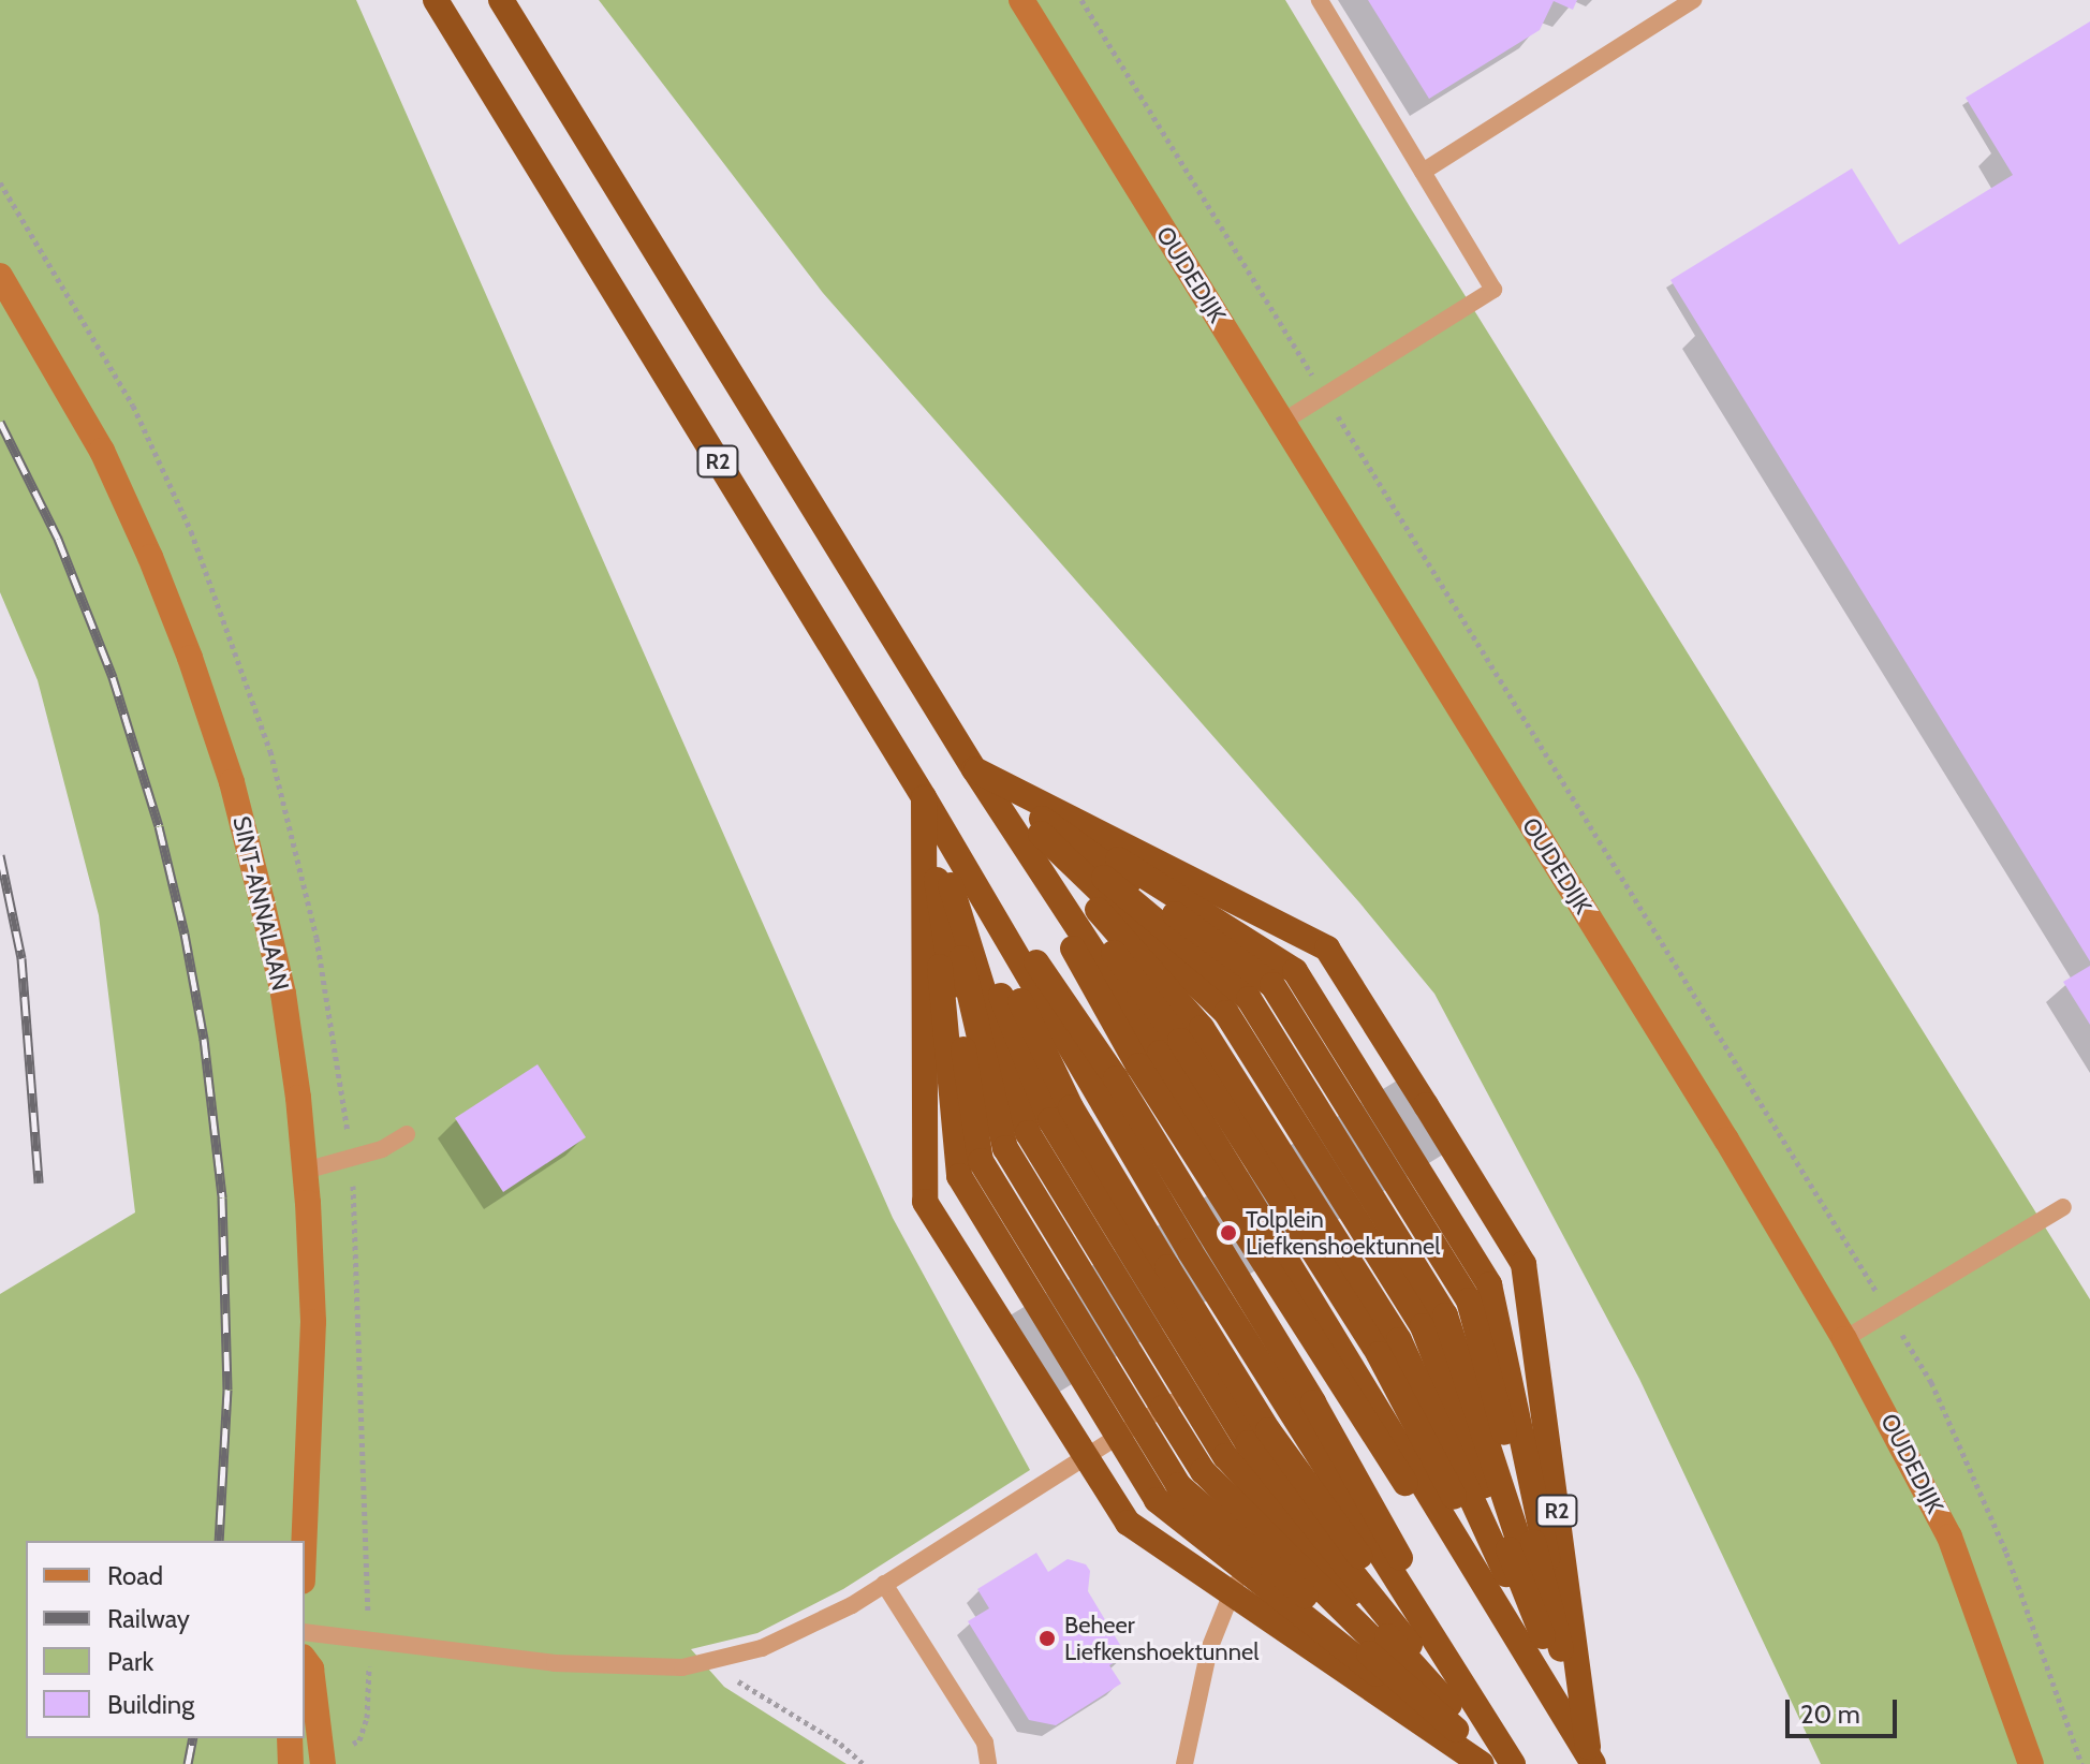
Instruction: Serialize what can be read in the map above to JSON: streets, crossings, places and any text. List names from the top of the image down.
{
  "streets": {
    "highway": ["R2"],
    "street": ["OUDEDIJK", "SINT-ANNALAAN"]
  },
  "places": ["Tolplein Liefkenshoektunnel", "Beheer Liefkenshoektunnel"],
  "legend": [
    "Road",
    "Railway",
    "Park",
    "Building"
  ],
  "scale_bar": "20 m"
}
